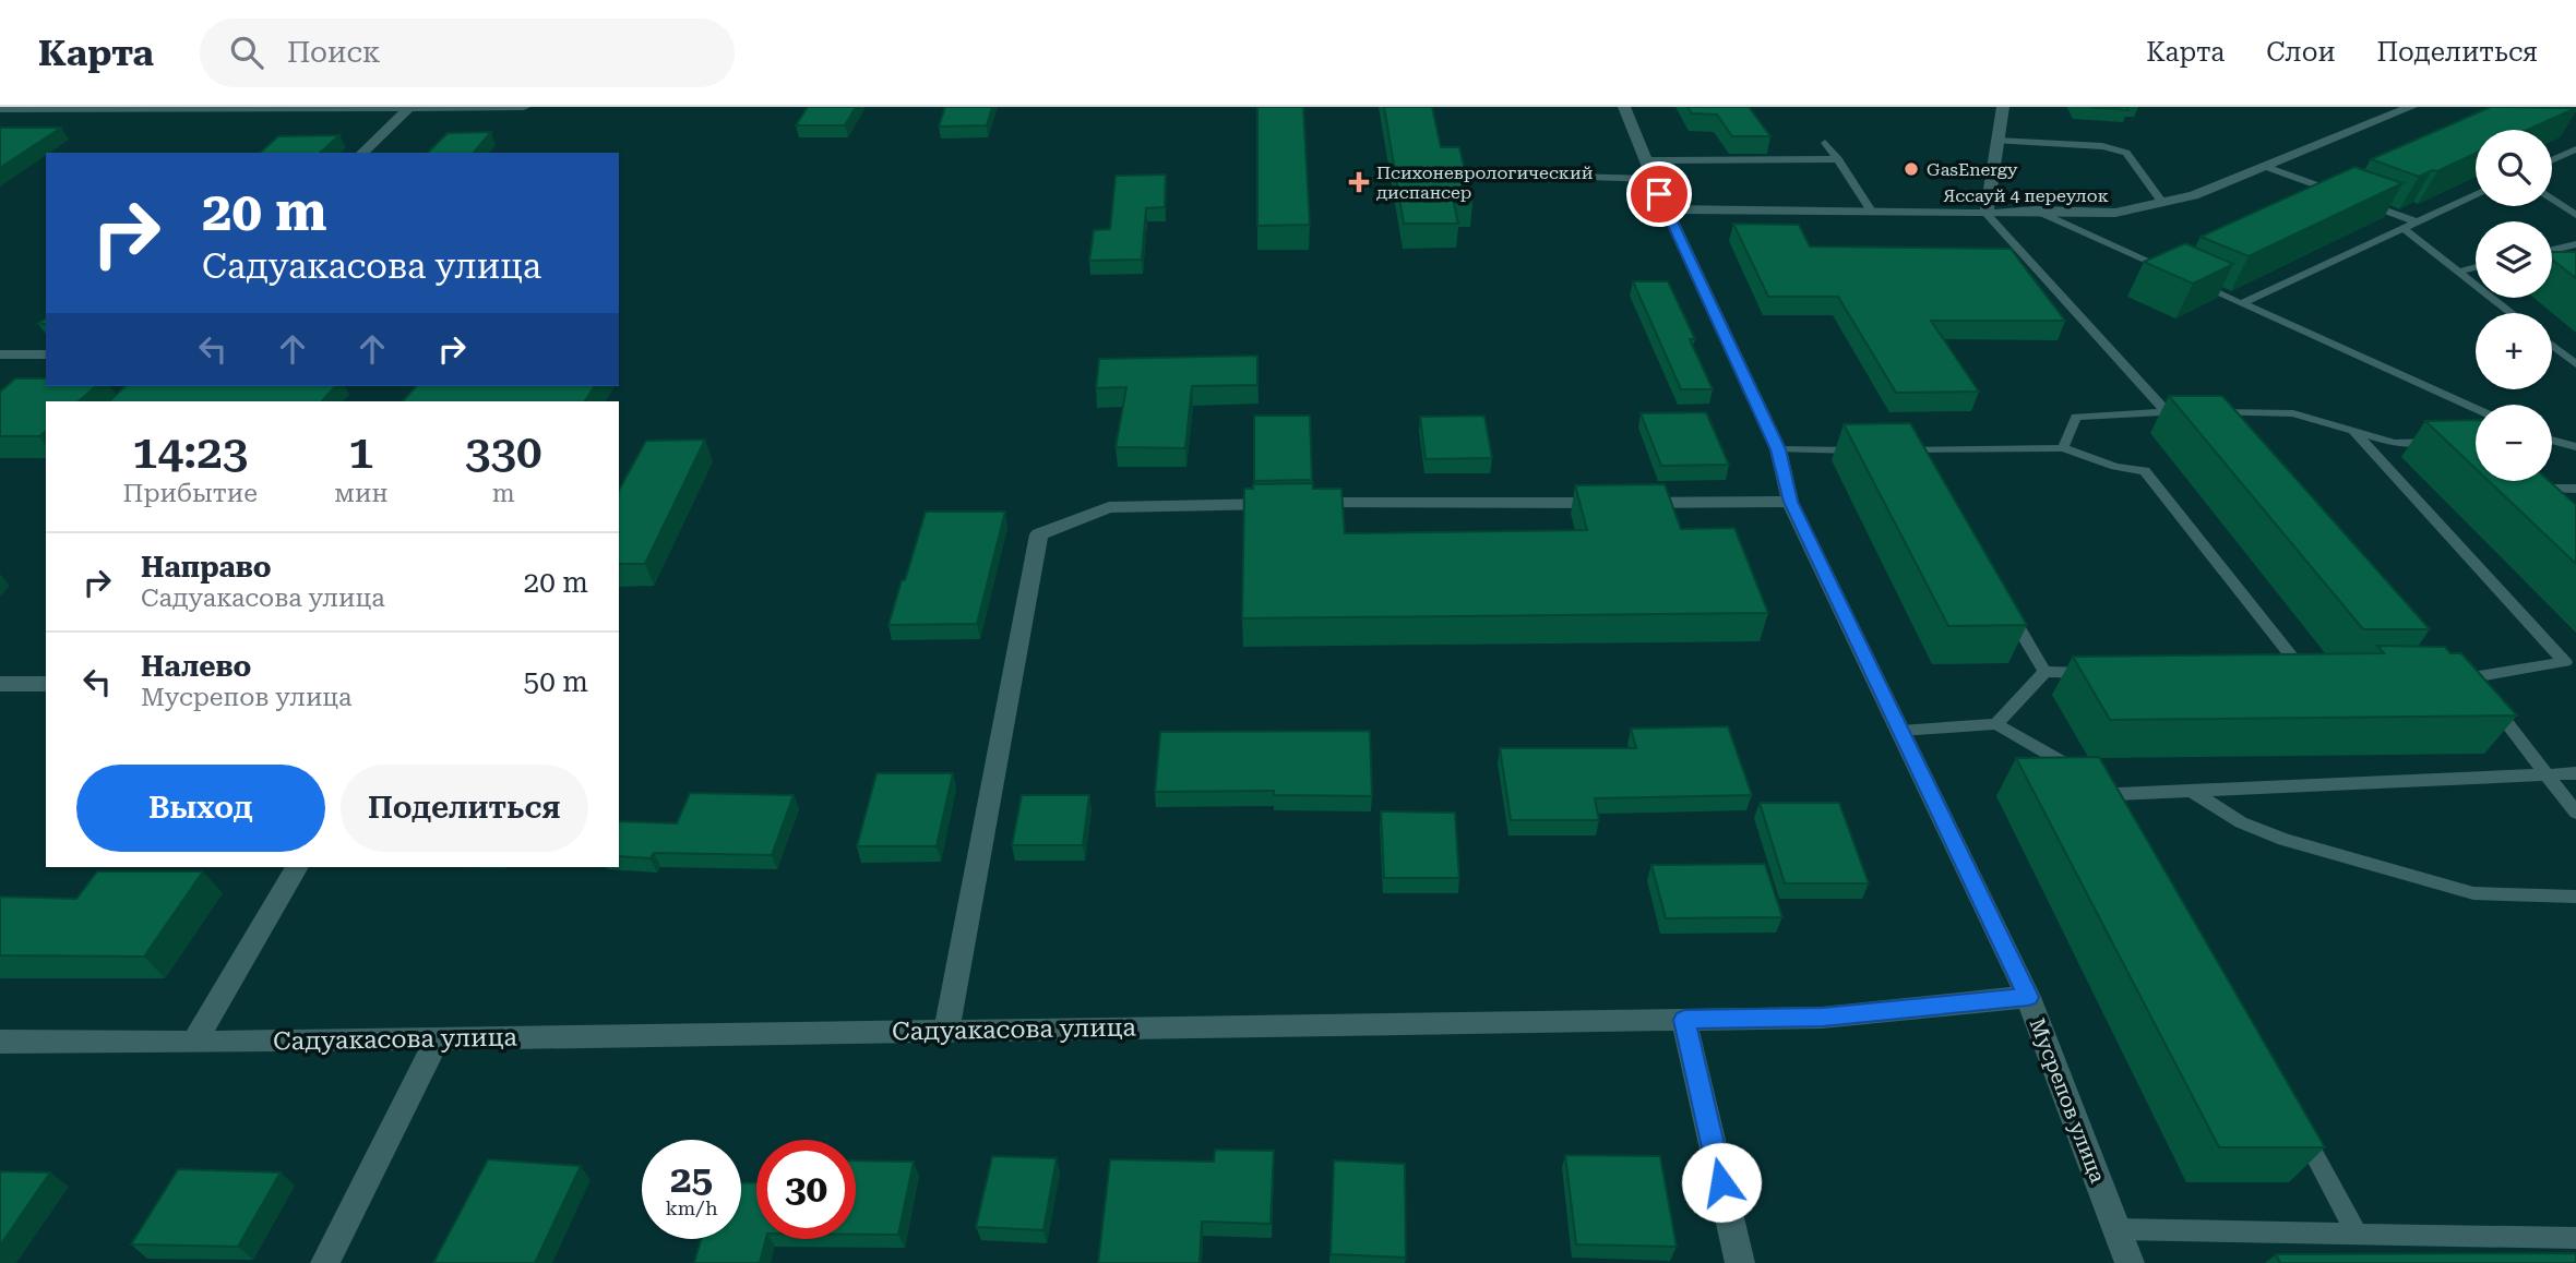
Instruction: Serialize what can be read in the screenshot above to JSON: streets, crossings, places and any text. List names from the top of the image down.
{
  "streets": {
    "street": ["Яссауй 4 переулок", "Садуакасова улица", "Мусрепов улица"]
  },
  "crossings": [
    ["Яссауй 4 переулок", "Мусрепов улица"],
    ["Садуакасова улица", "Мусрепов улица"]
  ],
  "places": {
    "other": ["GasEnergy"],
    "health": ["Психоневрологический диспансер"]
  },
  "page": {
    "header": "Карта",
    "search": "Поиск",
    "nav": ["Карта", "Слои", "Поделиться"],
    "map_buttons": ["+", "−"],
    "turn": ["20 m", "Садуакасова улица"],
    "eta": [
      "14:23",
      "Прибытие",
      "1",
      "мин",
      "330",
      "m"
    ],
    "list": [
      {
        "name": "Направо",
        "note": "Садуакасова улица",
        "value": "20 m"
      },
      {
        "name": "Налево",
        "note": "Мусрепов улица",
        "value": "50 m"
      }
    ],
    "buttons": ["Выход", "Поделиться"],
    "speed": "25 km/h",
    "limit": "30"
  }
}
